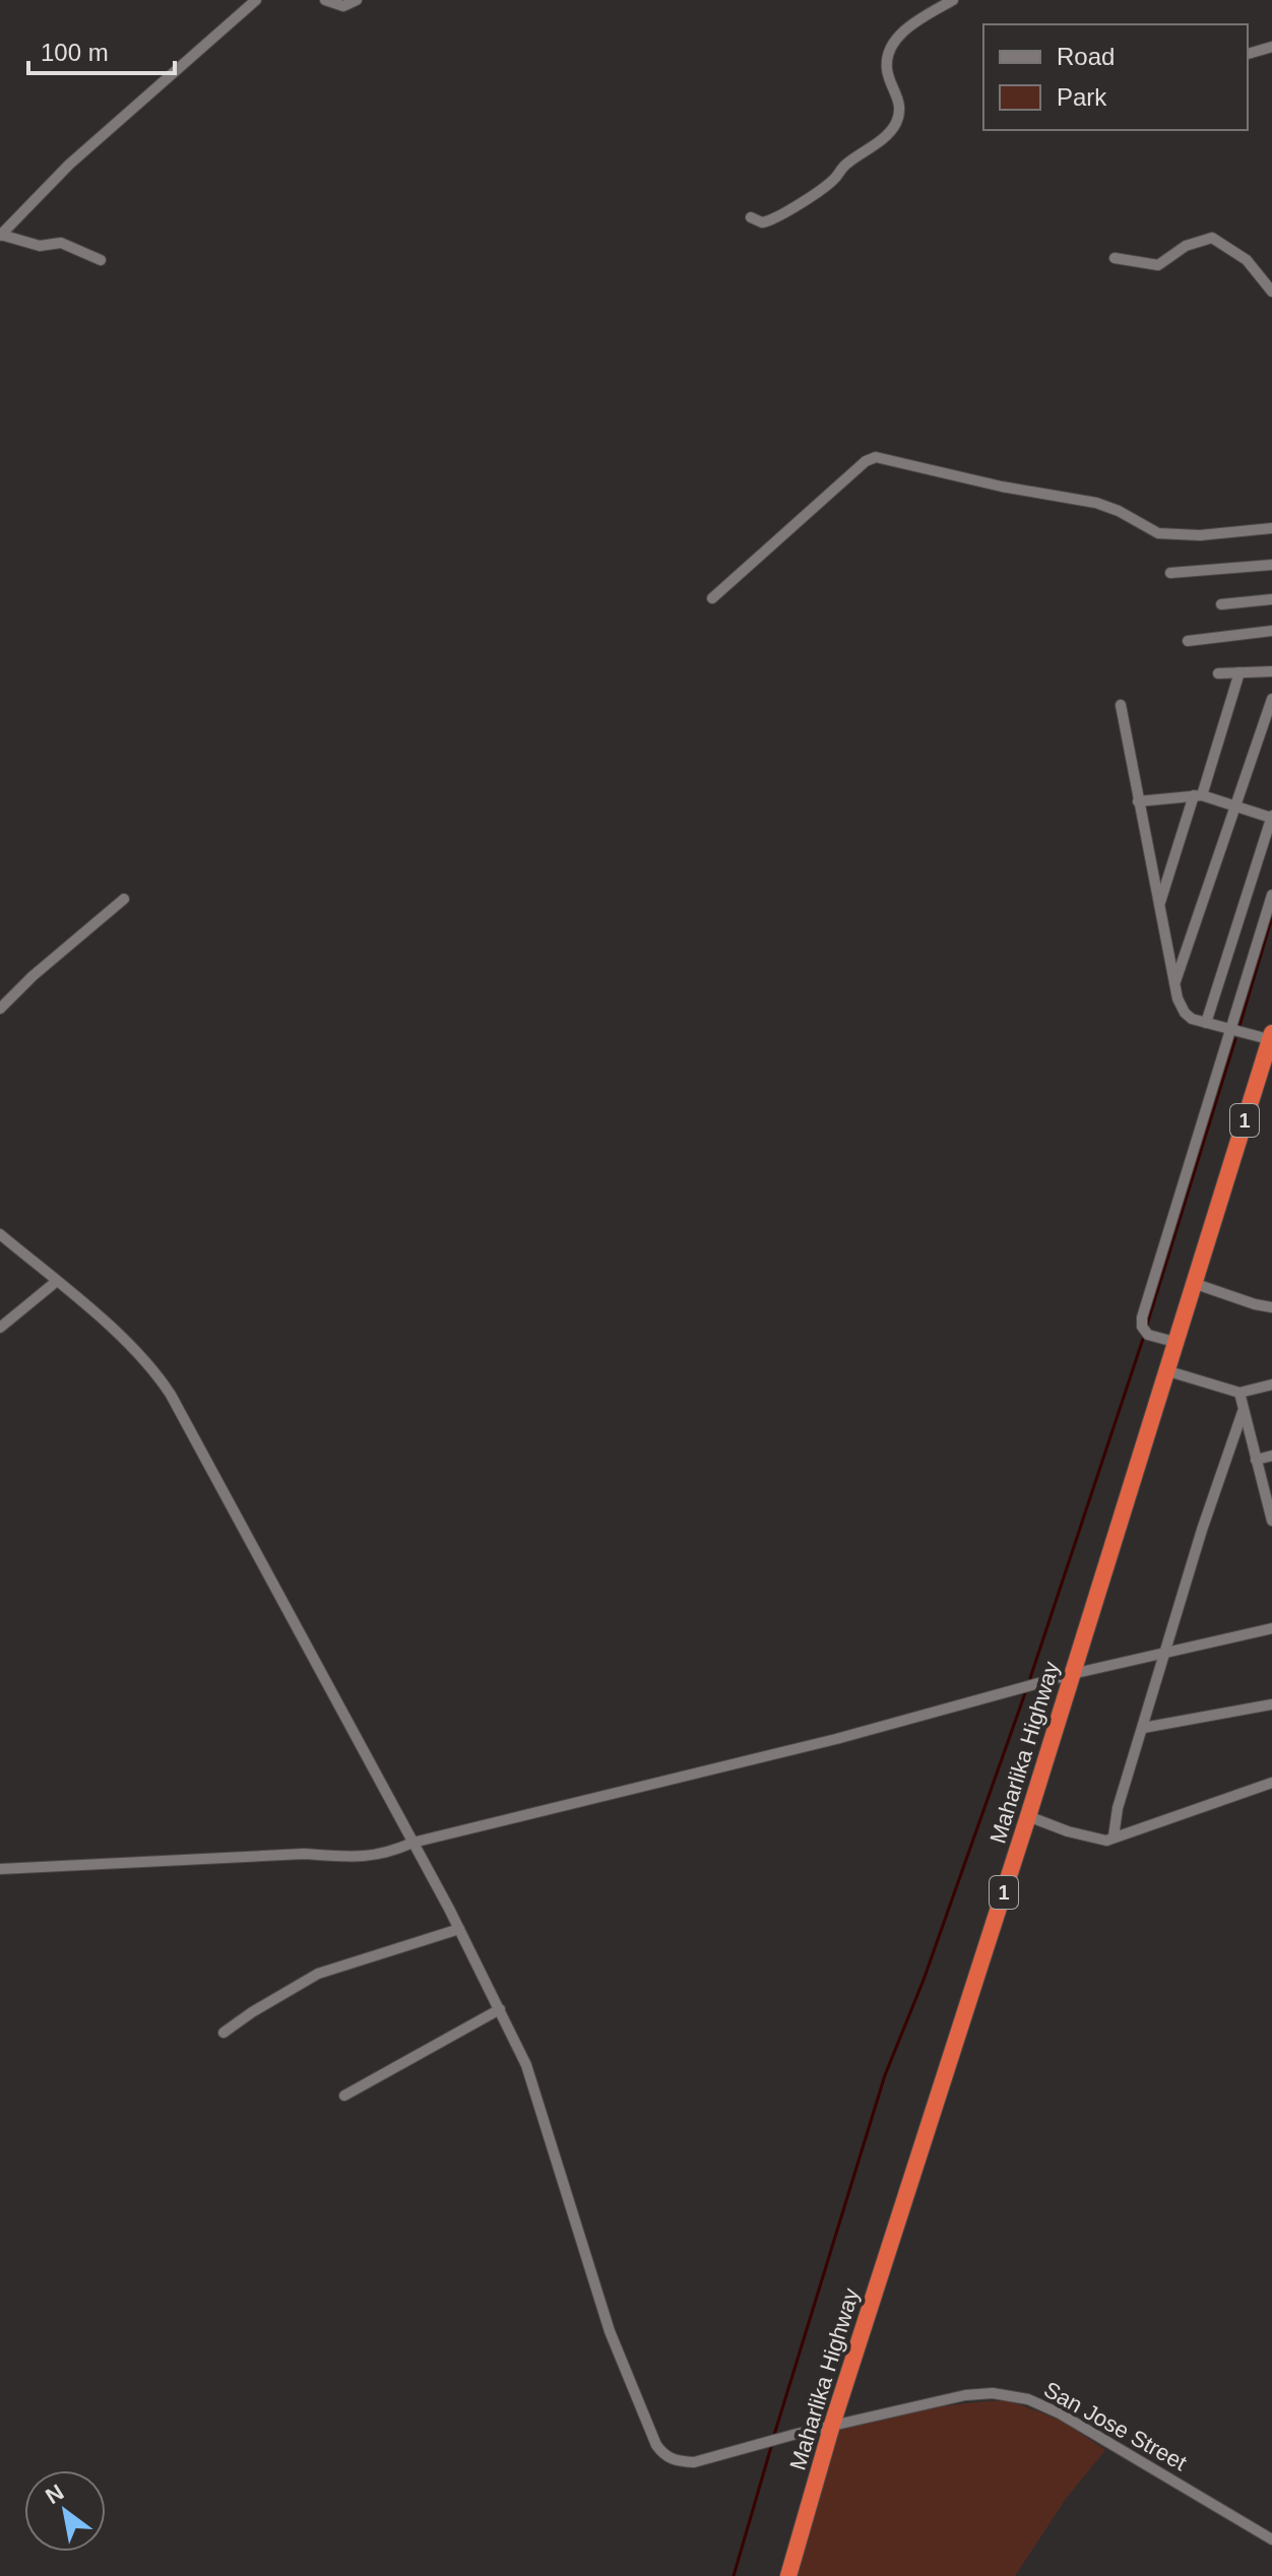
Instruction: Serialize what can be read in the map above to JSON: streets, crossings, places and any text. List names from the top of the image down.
{
  "streets": {
    "highway": ["1", "Maharlika Highway"],
    "street": ["San Jose Street"]
  },
  "crossings": [
    ["Maharlika Highway", "San Jose Street"]
  ],
  "legend": ["Road", "Park"],
  "scale_bar": "100 m",
  "north": "top left"
}
